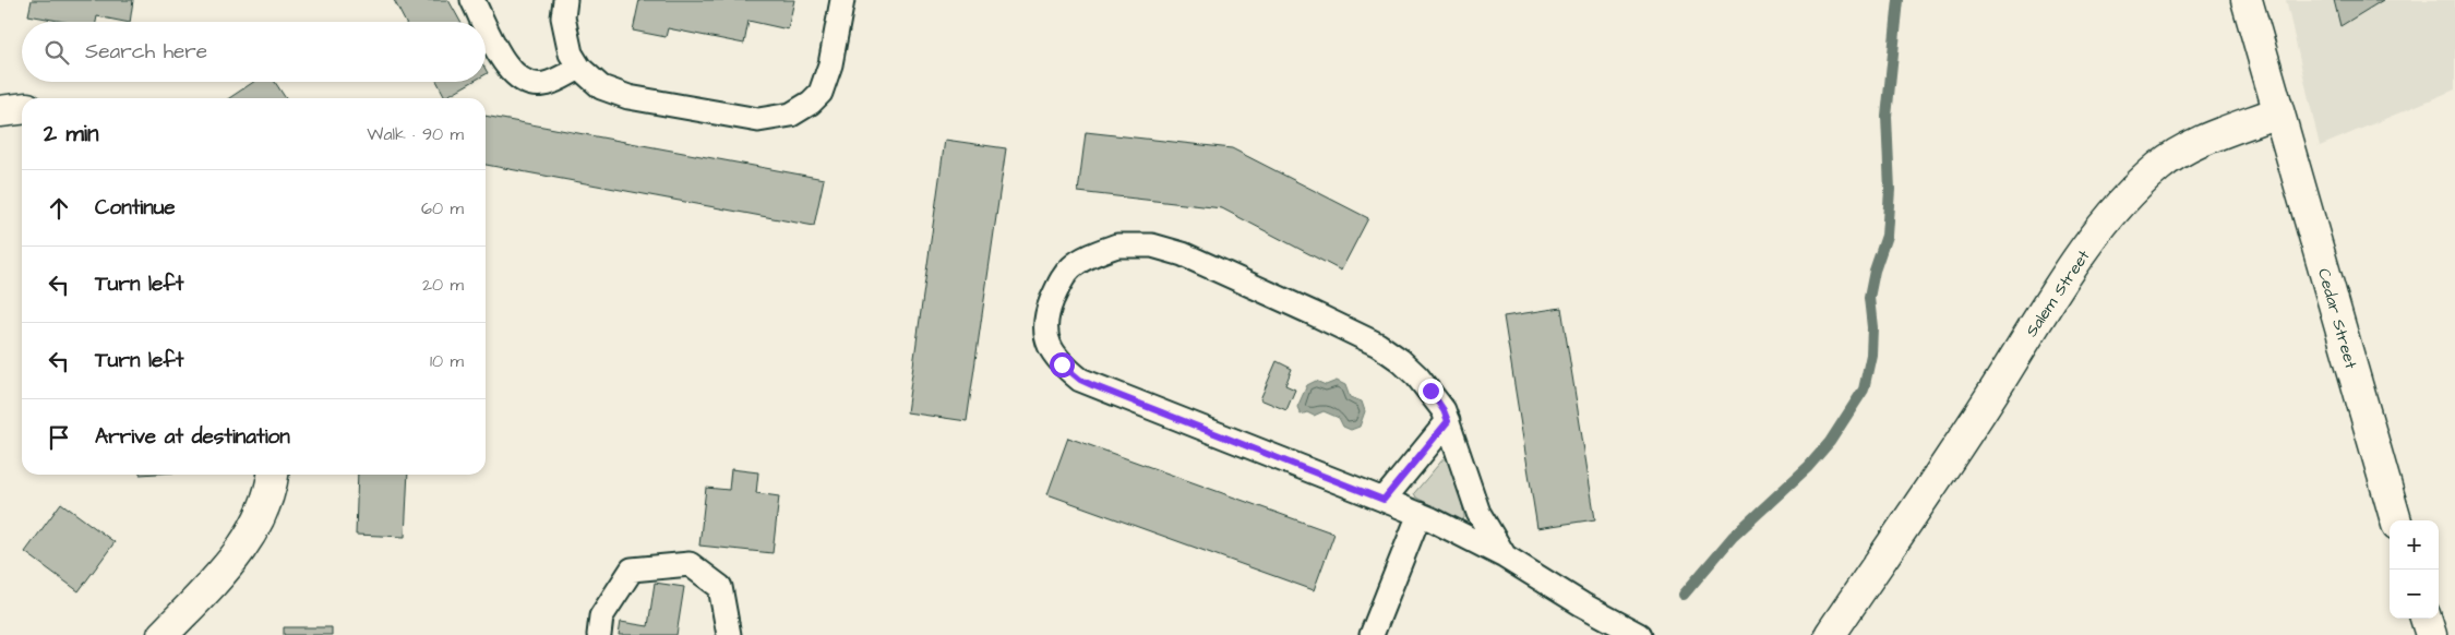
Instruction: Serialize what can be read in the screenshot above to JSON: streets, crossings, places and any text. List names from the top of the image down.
{
  "streets": {
    "street": ["Salem Street", "Cedar Street"]
  },
  "crossings": [
    ["Salem Street", "Cedar Street"]
  ],
  "page": {
    "search": "Search here",
    "heading": ["2 min", "Walk · 90 m"],
    "list": [
      ["Continue", "60 m"],
      ["Turn left", "20 m"],
      ["Turn left", "10 m"],
      "Arrive at destination"
    ],
    "map_buttons": ["+", "−"]
  }
}
